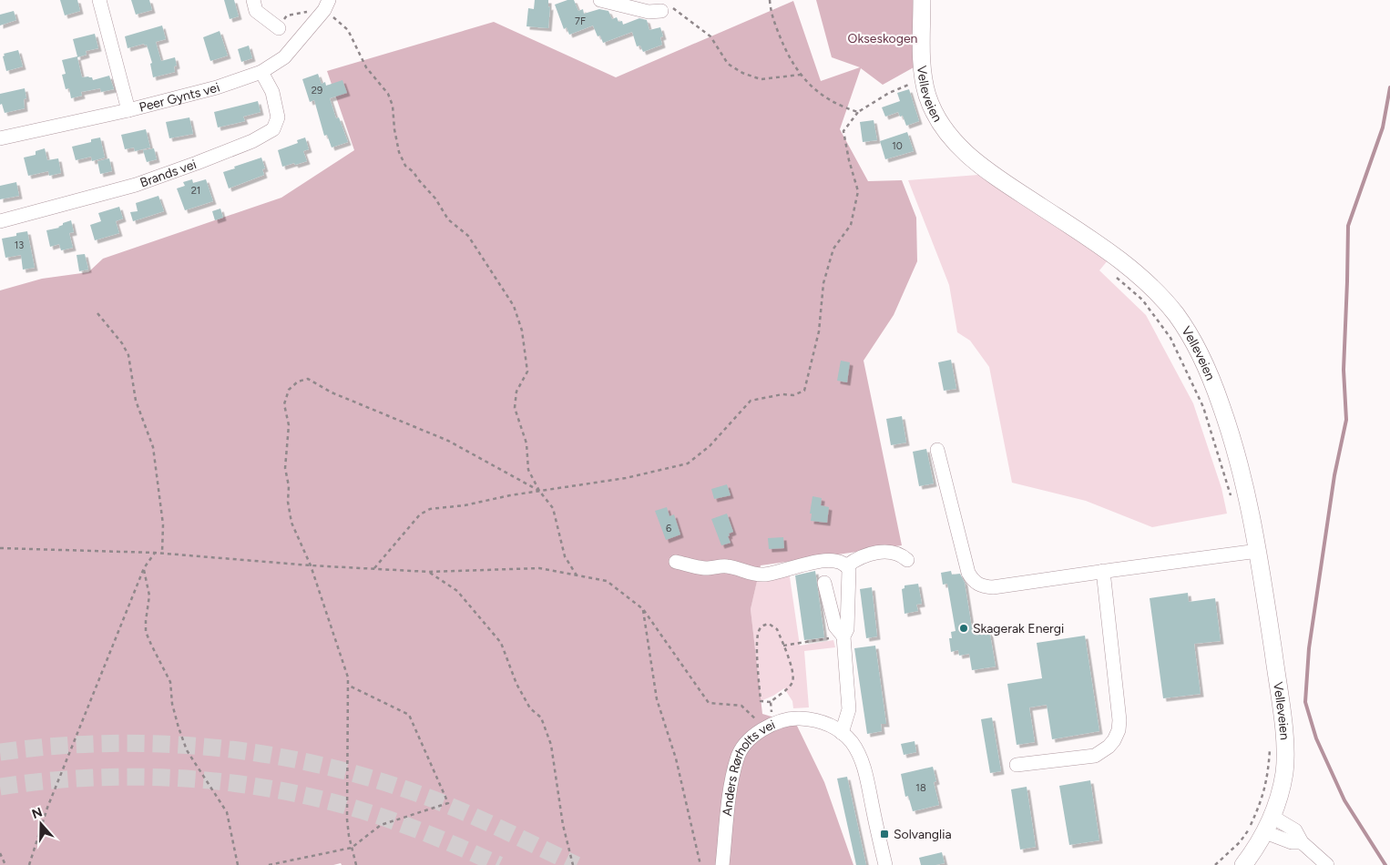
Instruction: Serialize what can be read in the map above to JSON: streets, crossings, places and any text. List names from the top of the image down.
{
  "streets": {
    "main road": ["Velleveien"],
    "street": ["Peer Gynts vei", "Brands vei", "Anders Rørholts vei"]
  },
  "crossings": [
    ["Peer Gynts vei", "Brands vei"]
  ],
  "parks": ["Okseskogen"],
  "places": {
    "other": ["Skagerak Energi"],
    "transit": ["Solvanglia"]
  },
  "house_numbers": [
    "7F",
    "29",
    "10",
    "21",
    "13",
    "6",
    "18"
  ],
  "north": "top"
}
